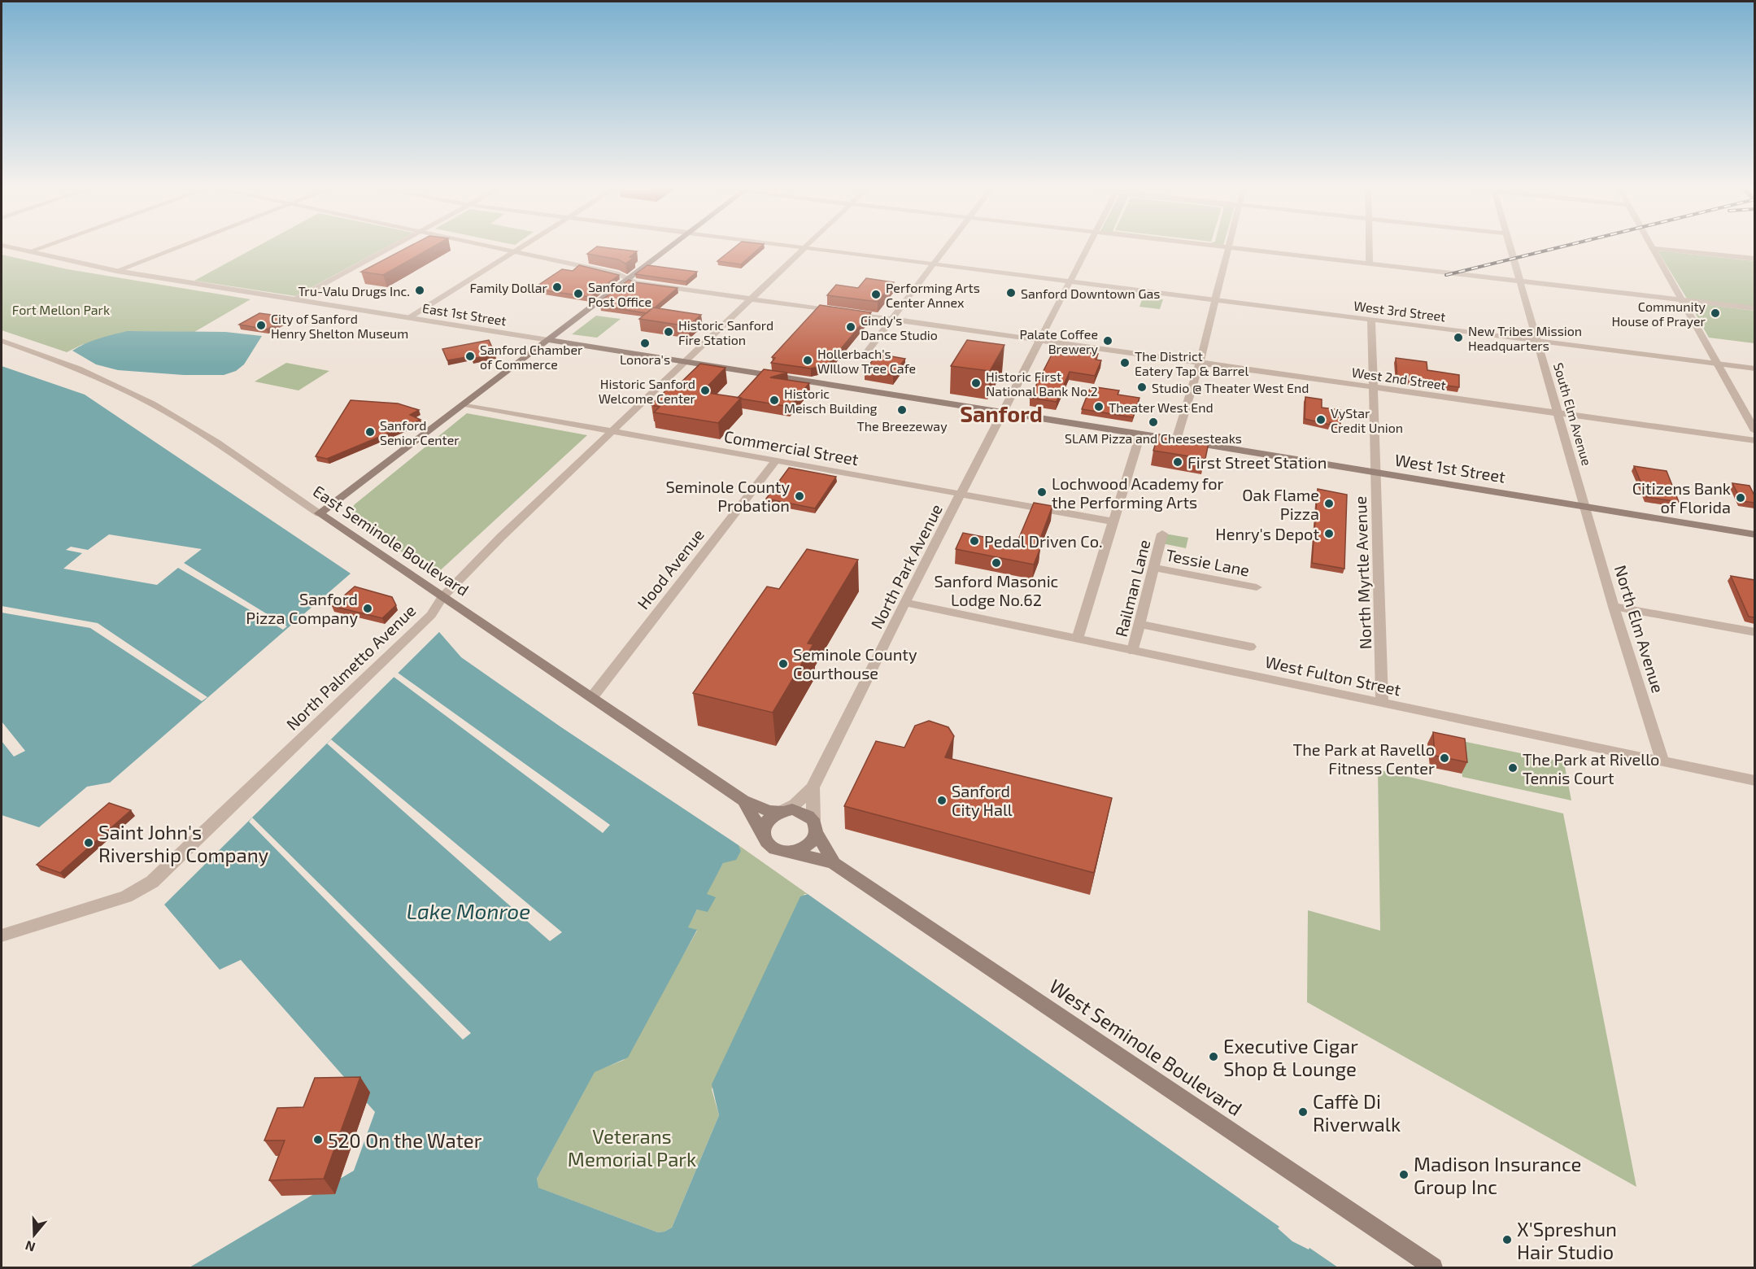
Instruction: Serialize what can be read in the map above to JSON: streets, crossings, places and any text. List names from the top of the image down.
{
  "streets": {
    "main road": ["West 1st Street", "East Seminole Boulevard", "West Seminole Boulevard"],
    "street": [
      "West 3rd Street",
      "East 1st Street",
      "West 2nd Street",
      "South Elm Avenue",
      "Commercial Street",
      "Tessie Lane",
      "North Park Avenue",
      "Hood Avenue",
      "North Myrtle Avenue",
      "Railman Lane",
      "North Elm Avenue",
      "North Palmetto Avenue",
      "West Fulton Street"
    ]
  },
  "crossings": [
    ["West 3rd Street", "South Elm Avenue"],
    ["West 3rd Street", "North Park Avenue"],
    ["West 3rd Street", "North Myrtle Avenue"],
    ["East 1st Street", "West 1st Street"],
    ["West 2nd Street", "South Elm Avenue"],
    ["West 2nd Street", "North Park Avenue"],
    ["West 2nd Street", "North Myrtle Avenue"],
    ["South Elm Avenue", "West 1st Street"],
    ["South Elm Avenue", "North Elm Avenue"],
    ["Commercial Street", "North Park Avenue"],
    ["Commercial Street", "Hood Avenue"],
    ["Commercial Street", "North Palmetto Avenue"],
    ["West 1st Street", "North Park Avenue"],
    ["West 1st Street", "North Myrtle Avenue"],
    ["West 1st Street", "North Elm Avenue"],
    ["West 1st Street", "North Palmetto Avenue"],
    ["East Seminole Boulevard", "Hood Avenue"],
    ["East Seminole Boulevard", "North Palmetto Avenue"],
    ["East Seminole Boulevard", "West Seminole Boulevard"],
    ["Tessie Lane", "Railman Lane"],
    ["North Park Avenue", "West Fulton Street"],
    ["North Myrtle Avenue", "West Fulton Street"],
    ["Railman Lane", "West Fulton Street"],
    ["North Elm Avenue", "West Fulton Street"]
  ],
  "districts": ["Sanford"],
  "water": ["Lake Monroe"],
  "parks": ["Fort Mellon Park", "Veterans Memorial Park"],
  "places": [
    "Family Dollar",
    "Tru-Valu Drugs Inc.",
    "Sanford Downtown Gas",
    "Sanford Post Office",
    "Performing Arts Center Annex",
    "Community House of Prayer",
    "City of Sanford Henry Shelton Museum",
    "Cindy's Dance Studio",
    "Historic Sanford Fire Station",
    "New Tribes Mission Headquarters",
    "Palate Coffee Brewery",
    "Lonora's",
    "Sanford Chamber of Commerce",
    "Hollerbach's WIllow Tree Cafe",
    "The District Eatery Tap & Barrel",
    "Historic First National Bank No.2",
    "Studio @ Theater West End",
    "Historic Sanford Welcome Center",
    "Historic Meisch Building",
    "Theater West End",
    "The Breezeway",
    "VyStar Credit Union",
    "SLAM Pizza and Cheesesteaks",
    "Sanford Senior Center",
    "First Street Station",
    "Lochwood Academy for the Performing Arts",
    "Seminole County Probation",
    "Citizens Bank of Florida",
    "Oak Flame Pizza",
    "Henry's Depot",
    "Pedal Driven Co.",
    "Sanford Masonic Lodge No.62",
    "Sanford Pizza Company",
    "Seminole County Courthouse",
    "The Park at Ravello Fitness Center",
    "The Park at Rivello Tennis Court",
    "Sanford City Hall",
    "Saint John's Rivership Company",
    "Executive Cigar Shop & Lounge",
    "Caffè Di Riverwalk",
    "520 On the Water",
    "Madison Insurance Group Inc",
    "X'Spreshun Hair Studio"
  ],
  "north": "bottom"
}
